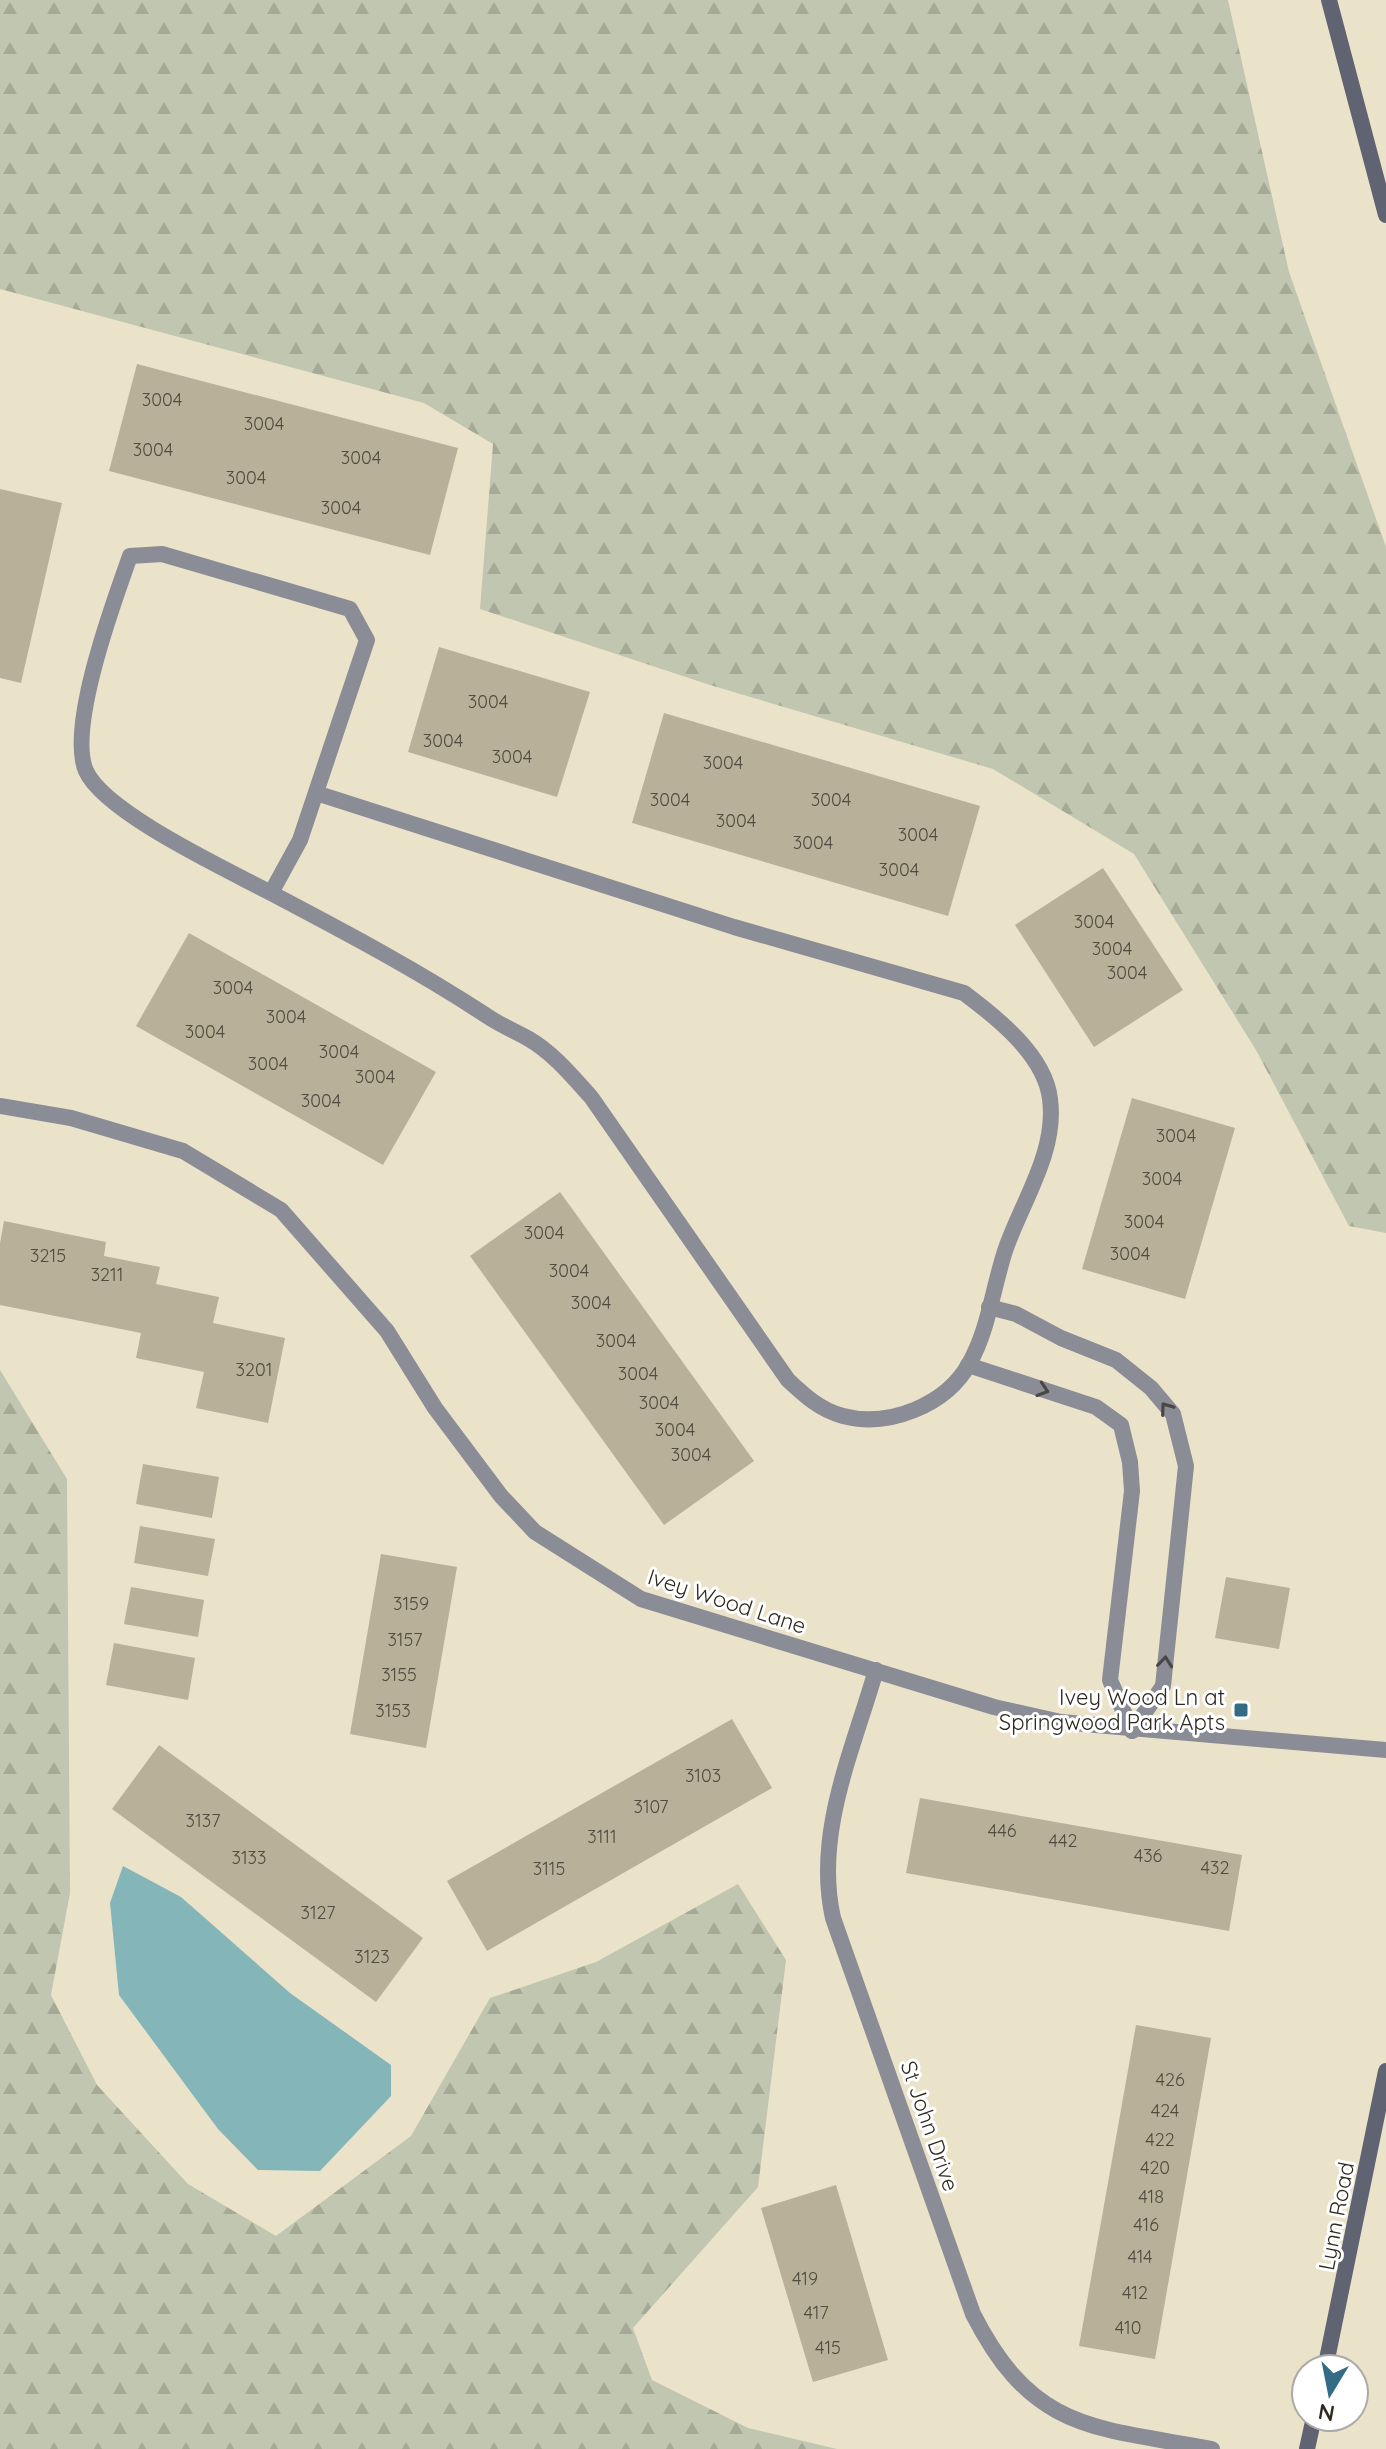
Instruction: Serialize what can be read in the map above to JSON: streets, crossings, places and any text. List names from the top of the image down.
{
  "streets": {
    "street": ["Ivey Wood Lane", "St John Drive", "Lynn Road"]
  },
  "crossings": [
    ["Ivey Wood Lane", "St John Drive"]
  ],
  "places": {
    "transit": ["Ivey Wood Ln at Springwood Park Apts"]
  },
  "house_numbers": [
    "3004",
    "3004",
    "3004",
    "3004",
    "3004",
    "3004",
    "3004",
    "3004",
    "3004",
    "3004",
    "3004",
    "3004",
    "3004",
    "3004",
    "3004",
    "3004",
    "3004",
    "3004",
    "3004",
    "3004",
    "3004",
    "3004",
    "3004",
    "3004",
    "3004",
    "3004",
    "3004",
    "3004",
    "3004",
    "3004",
    "3004",
    "3215",
    "3004",
    "3211",
    "3004",
    "3004",
    "3201",
    "3004",
    "3004",
    "3004",
    "3004",
    "3159",
    "3157",
    "3155",
    "3153",
    "3103",
    "3107",
    "3137",
    "446",
    "3111",
    "442",
    "436",
    "3133",
    "432",
    "3115",
    "3127",
    "3123",
    "426",
    "424",
    "422",
    "420",
    "418",
    "416",
    "414",
    "419",
    "412",
    "417",
    "410",
    "415"
  ],
  "north": "bottom"
}
